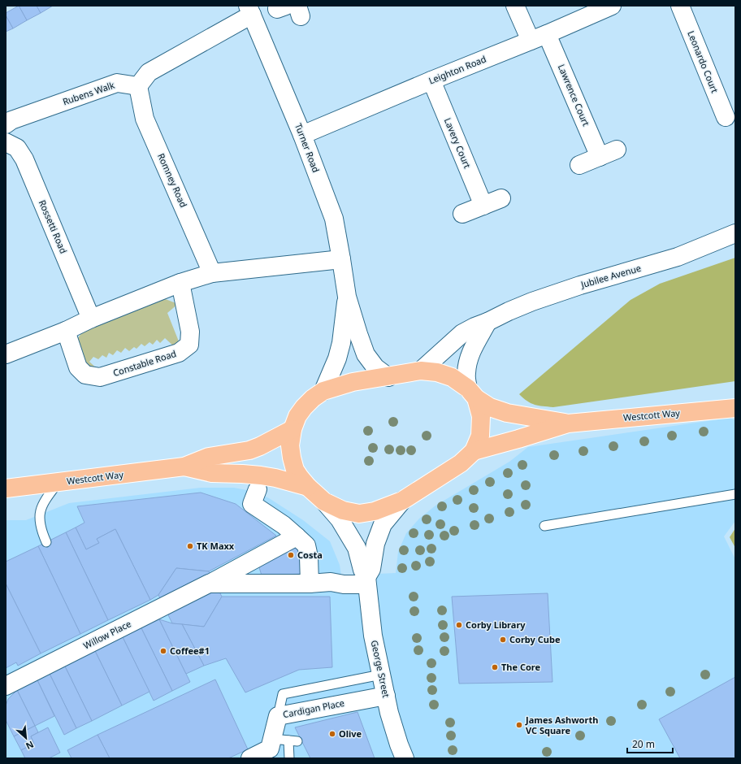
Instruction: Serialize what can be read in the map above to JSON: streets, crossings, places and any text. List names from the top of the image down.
{
  "streets": {
    "highway": ["Westcott Way"],
    "street": [
      "Leonardo Court",
      "Leighton Road",
      "Rubens Walk",
      "Lawrence Court",
      "Lavery Court",
      "Turner Road",
      "Romney Road",
      "Rossetti Road",
      "Jubilee Avenue",
      "Constable Road",
      "Willow Place",
      "George Street",
      "Cardigan Place"
    ]
  },
  "crossings": [
    ["Leighton Road", "Lawrence Court"],
    ["Leighton Road", "Lavery Court"],
    ["Leighton Road", "Turner Road"],
    ["Rubens Walk", "Romney Road"],
    ["Turner Road", "Westcott Way"],
    ["Jubilee Avenue", "Westcott Way"],
    ["Westcott Way", "George Street"],
    ["Willow Place", "George Street"],
    ["George Street", "Cardigan Place"]
  ],
  "places": [
    "TK Maxx",
    "Costa",
    "Corby Library",
    "Corby Cube",
    "Coffee#1",
    "The Core",
    "James Ashworth VC Square",
    "Olive"
  ],
  "scale_bar": "20 m",
  "north": "bottom right"
}
